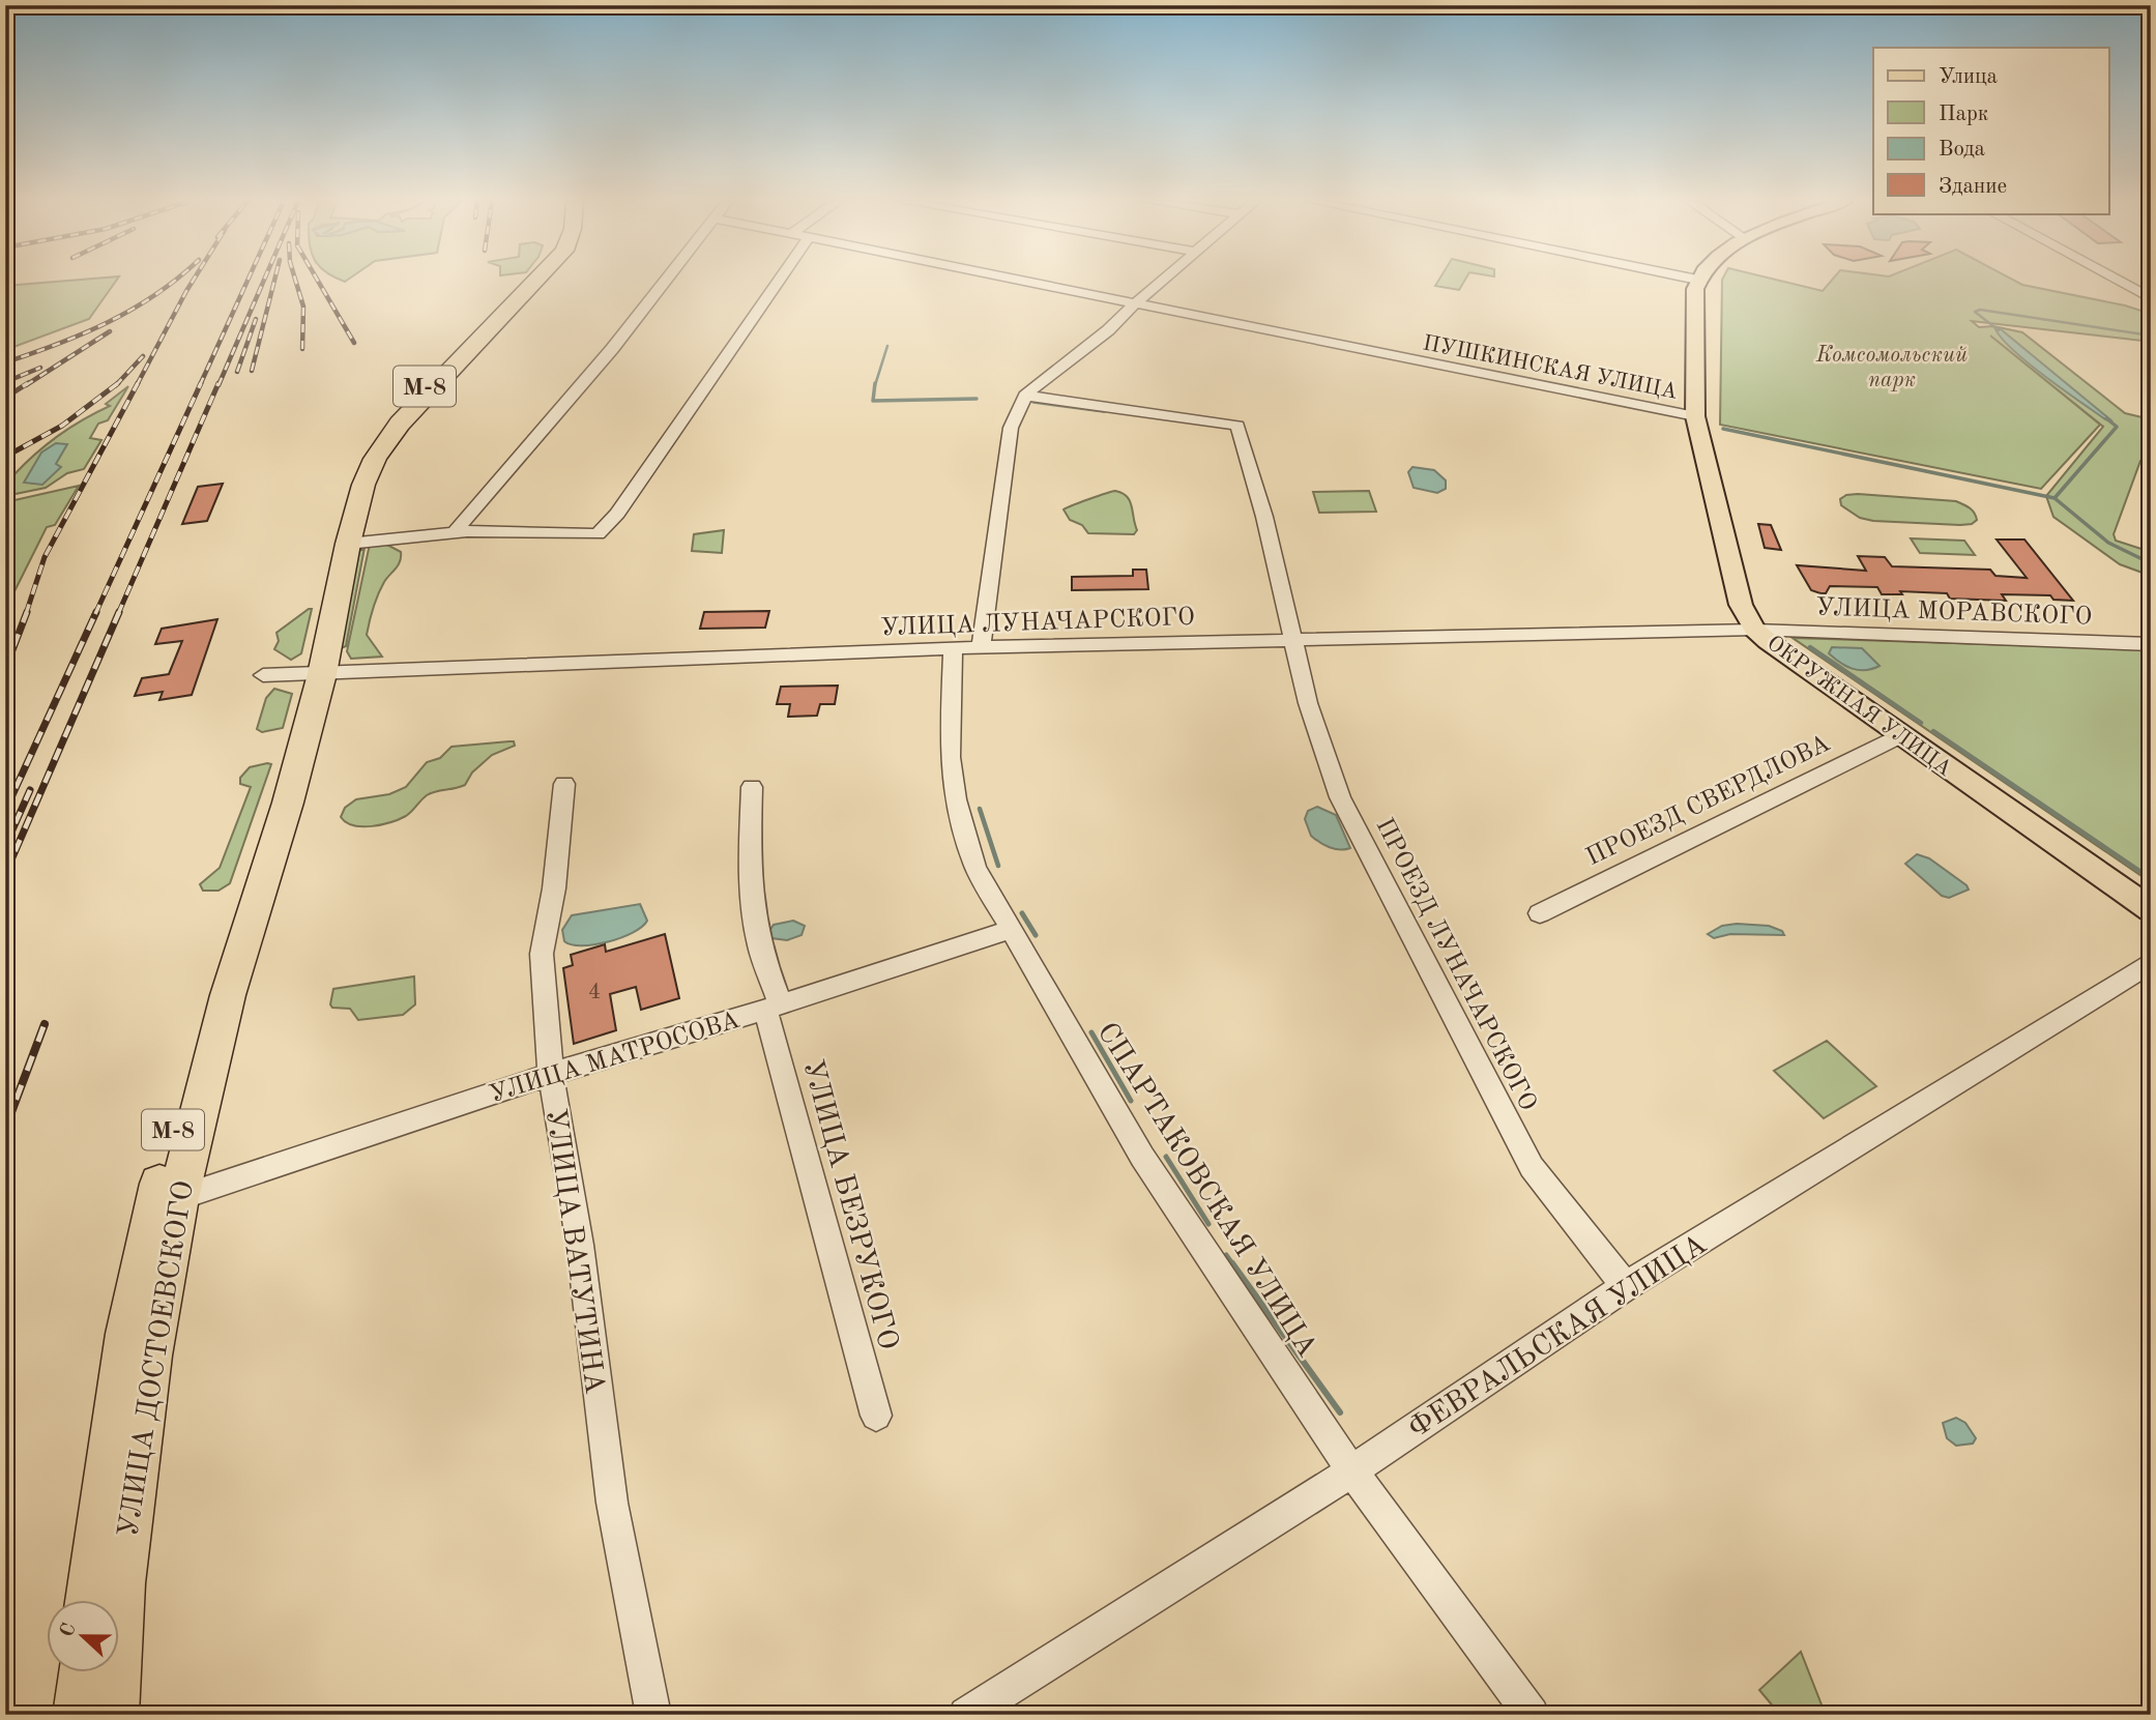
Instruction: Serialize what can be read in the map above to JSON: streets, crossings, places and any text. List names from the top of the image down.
{
  "streets": {
    "highway": ["М-8", "УЛИЦА ДОСТОЕВСКОГО"],
    "main road": ["ОКРУЖНАЯ УЛИЦА"],
    "street": [
      "ПУШКИНСКАЯ УЛИЦА",
      "УЛИЦА МОРАВСКОГО",
      "УЛИЦА ЛУНАЧАРСКОГО",
      "ПРОЕЗД СВЕРДЛОВА",
      "ПРОЕЗД ЛУНАЧАРСКОГО",
      "УЛИЦА МАТРОСОВА",
      "СПАРТАКОВСКАЯ УЛИЦА",
      "УЛИЦА БЕЗРУКОГО",
      "УЛИЦА ВАТУТИНА",
      "ФЕВРАЛЬСКАЯ УЛИЦА"
    ]
  },
  "crossings": [
    ["ПУШКИНСКАЯ УЛИЦА", "ОКРУЖНАЯ УЛИЦА"],
    ["ПУШКИНСКАЯ УЛИЦА", "СПАРТАКОВСКАЯ УЛИЦА"],
    ["М-8", "УЛИЦА ЛУНАЧАРСКОГО"],
    ["М-8", "УЛИЦА ДОСТОЕВСКОГО"],
    ["УЛИЦА МОРАВСКОГО", "УЛИЦА ЛУНАЧАРСКОГО"],
    ["УЛИЦА МОРАВСКОГО", "ОКРУЖНАЯ УЛИЦА"],
    ["УЛИЦА ЛУНАЧАРСКОГО", "ОКРУЖНАЯ УЛИЦА"],
    ["УЛИЦА ЛУНАЧАРСКОГО", "ПРОЕЗД ЛУНАЧАРСКОГО"],
    ["УЛИЦА ЛУНАЧАРСКОГО", "СПАРТАКОВСКАЯ УЛИЦА"],
    ["УЛИЦА ЛУНАЧАРСКОГО", "УЛИЦА ДОСТОЕВСКОГО"],
    ["ОКРУЖНАЯ УЛИЦА", "ПРОЕЗД СВЕРДЛОВА"],
    ["ПРОЕЗД ЛУНАЧАРСКОГО", "СПАРТАКОВСКАЯ УЛИЦА"],
    ["ПРОЕЗД ЛУНАЧАРСКОГО", "ФЕВРАЛЬСКАЯ УЛИЦА"],
    ["УЛИЦА МАТРОСОВА", "СПАРТАКОВСКАЯ УЛИЦА"],
    ["УЛИЦА МАТРОСОВА", "УЛИЦА БЕЗРУКОГО"],
    ["УЛИЦА МАТРОСОВА", "УЛИЦА ВАТУТИНА"],
    ["УЛИЦА МАТРОСОВА", "УЛИЦА ДОСТОЕВСКОГО"],
    ["СПАРТАКОВСКАЯ УЛИЦА", "ФЕВРАЛЬСКАЯ УЛИЦА"]
  ],
  "parks": ["Комсомольский парк"],
  "house_numbers": ["4"],
  "legend": [
    "Улица",
    "Парк",
    "Вода",
    "Здание"
  ],
  "north": "left"
}
